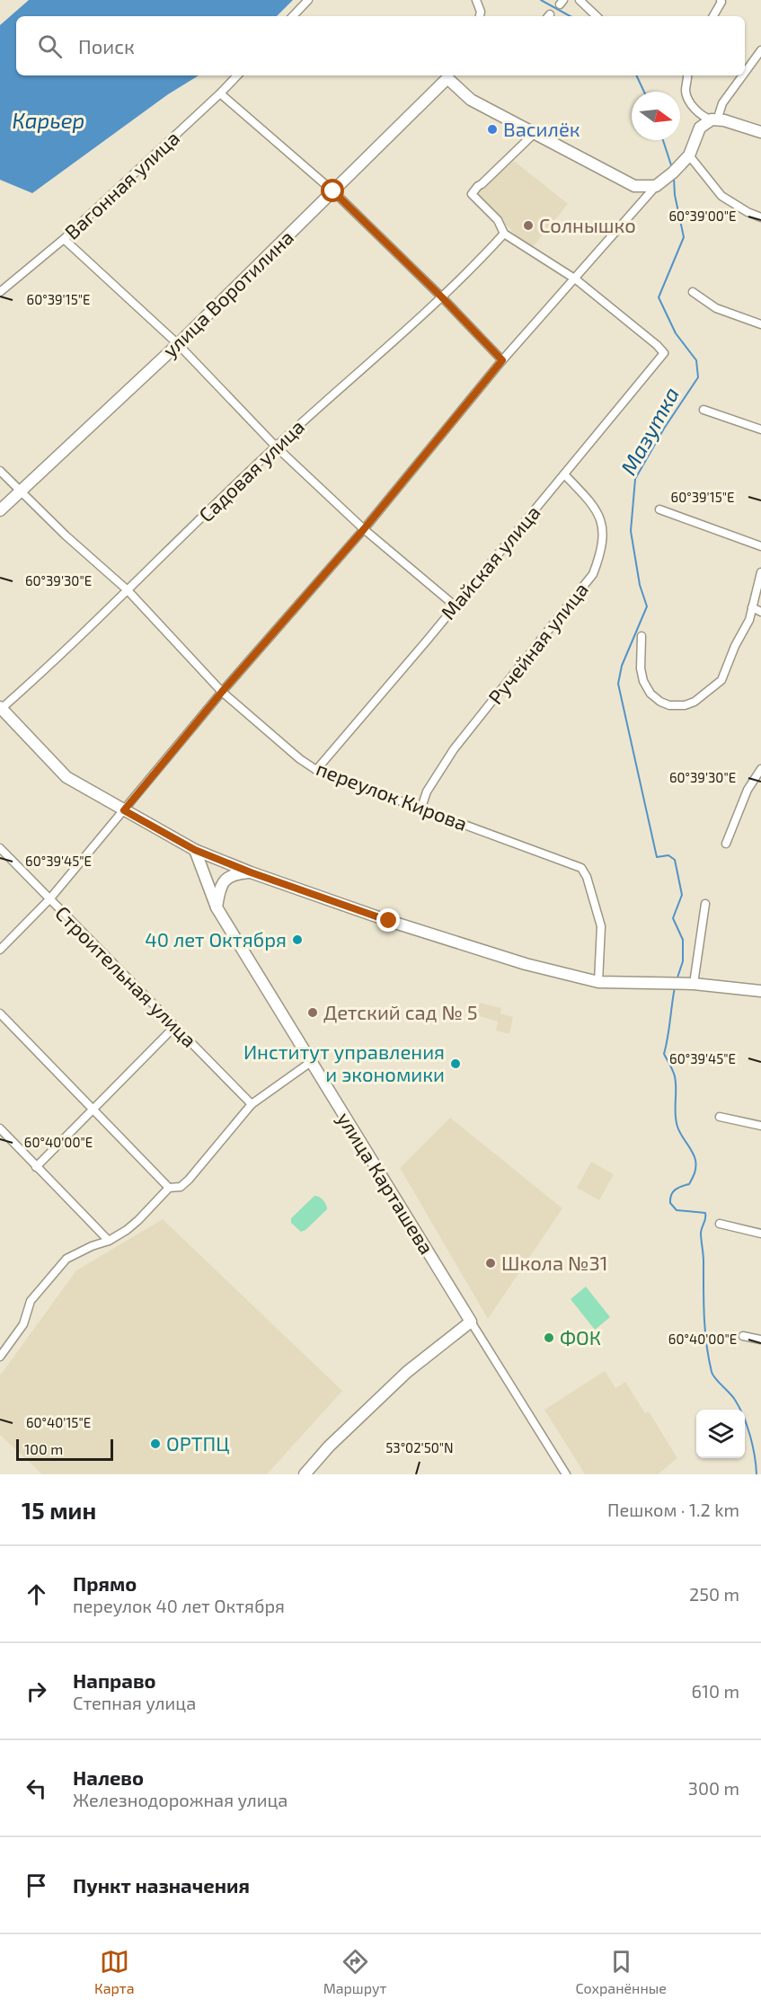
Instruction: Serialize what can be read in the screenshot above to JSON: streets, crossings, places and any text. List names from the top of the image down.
{
  "streets": {
    "street": [
      "Вагонная улица",
      "улица Воротилина",
      "Садовая улица",
      "Майская улица",
      "Ручейная улица",
      "переулок Кирова",
      "Строительная улица",
      "улица Карташева"
    ]
  },
  "crossings": [
    ["улица Воротилина", "переулок Кирова"],
    ["Садовая улица", "переулок Кирова"],
    ["Майская улица", "Ручейная улица"],
    ["Майская улица", "переулок Кирова"],
    ["Ручейная улица", "переулок Кирова"]
  ],
  "water": ["Карьер", "Мазутка"],
  "places": [
    "Василёк",
    "Солнышко",
    "40 лет Октября",
    "Детский сад № 5",
    "Институт управления и экономики",
    "Школа №31",
    "ФОК",
    "ОРТПЦ"
  ],
  "scale_bar": "100 m",
  "north": "right",
  "page": {
    "search": "Поиск",
    "scale": "100 m",
    "heading": ["15 мин", "Пешком · 1.2 km"],
    "list": [
      ["Прямо", "переулок 40 лет Октября", "250 m"],
      ["Направо", "Степная улица", "610 m"],
      ["Налево", "Железнодорожная улица", "300 m"],
      "Пункт назначения"
    ],
    "nav": ["Карта", "Маршрут", "Сохранённые"]
  },
  "coordinates": [
    "60°39'00\"E",
    "60°39'15\"E",
    "60°39'30\"E",
    "60°39'45\"E",
    "60°40'00\"E",
    "60°40'15\"E",
    "53°02'50\"N"
  ]
}
